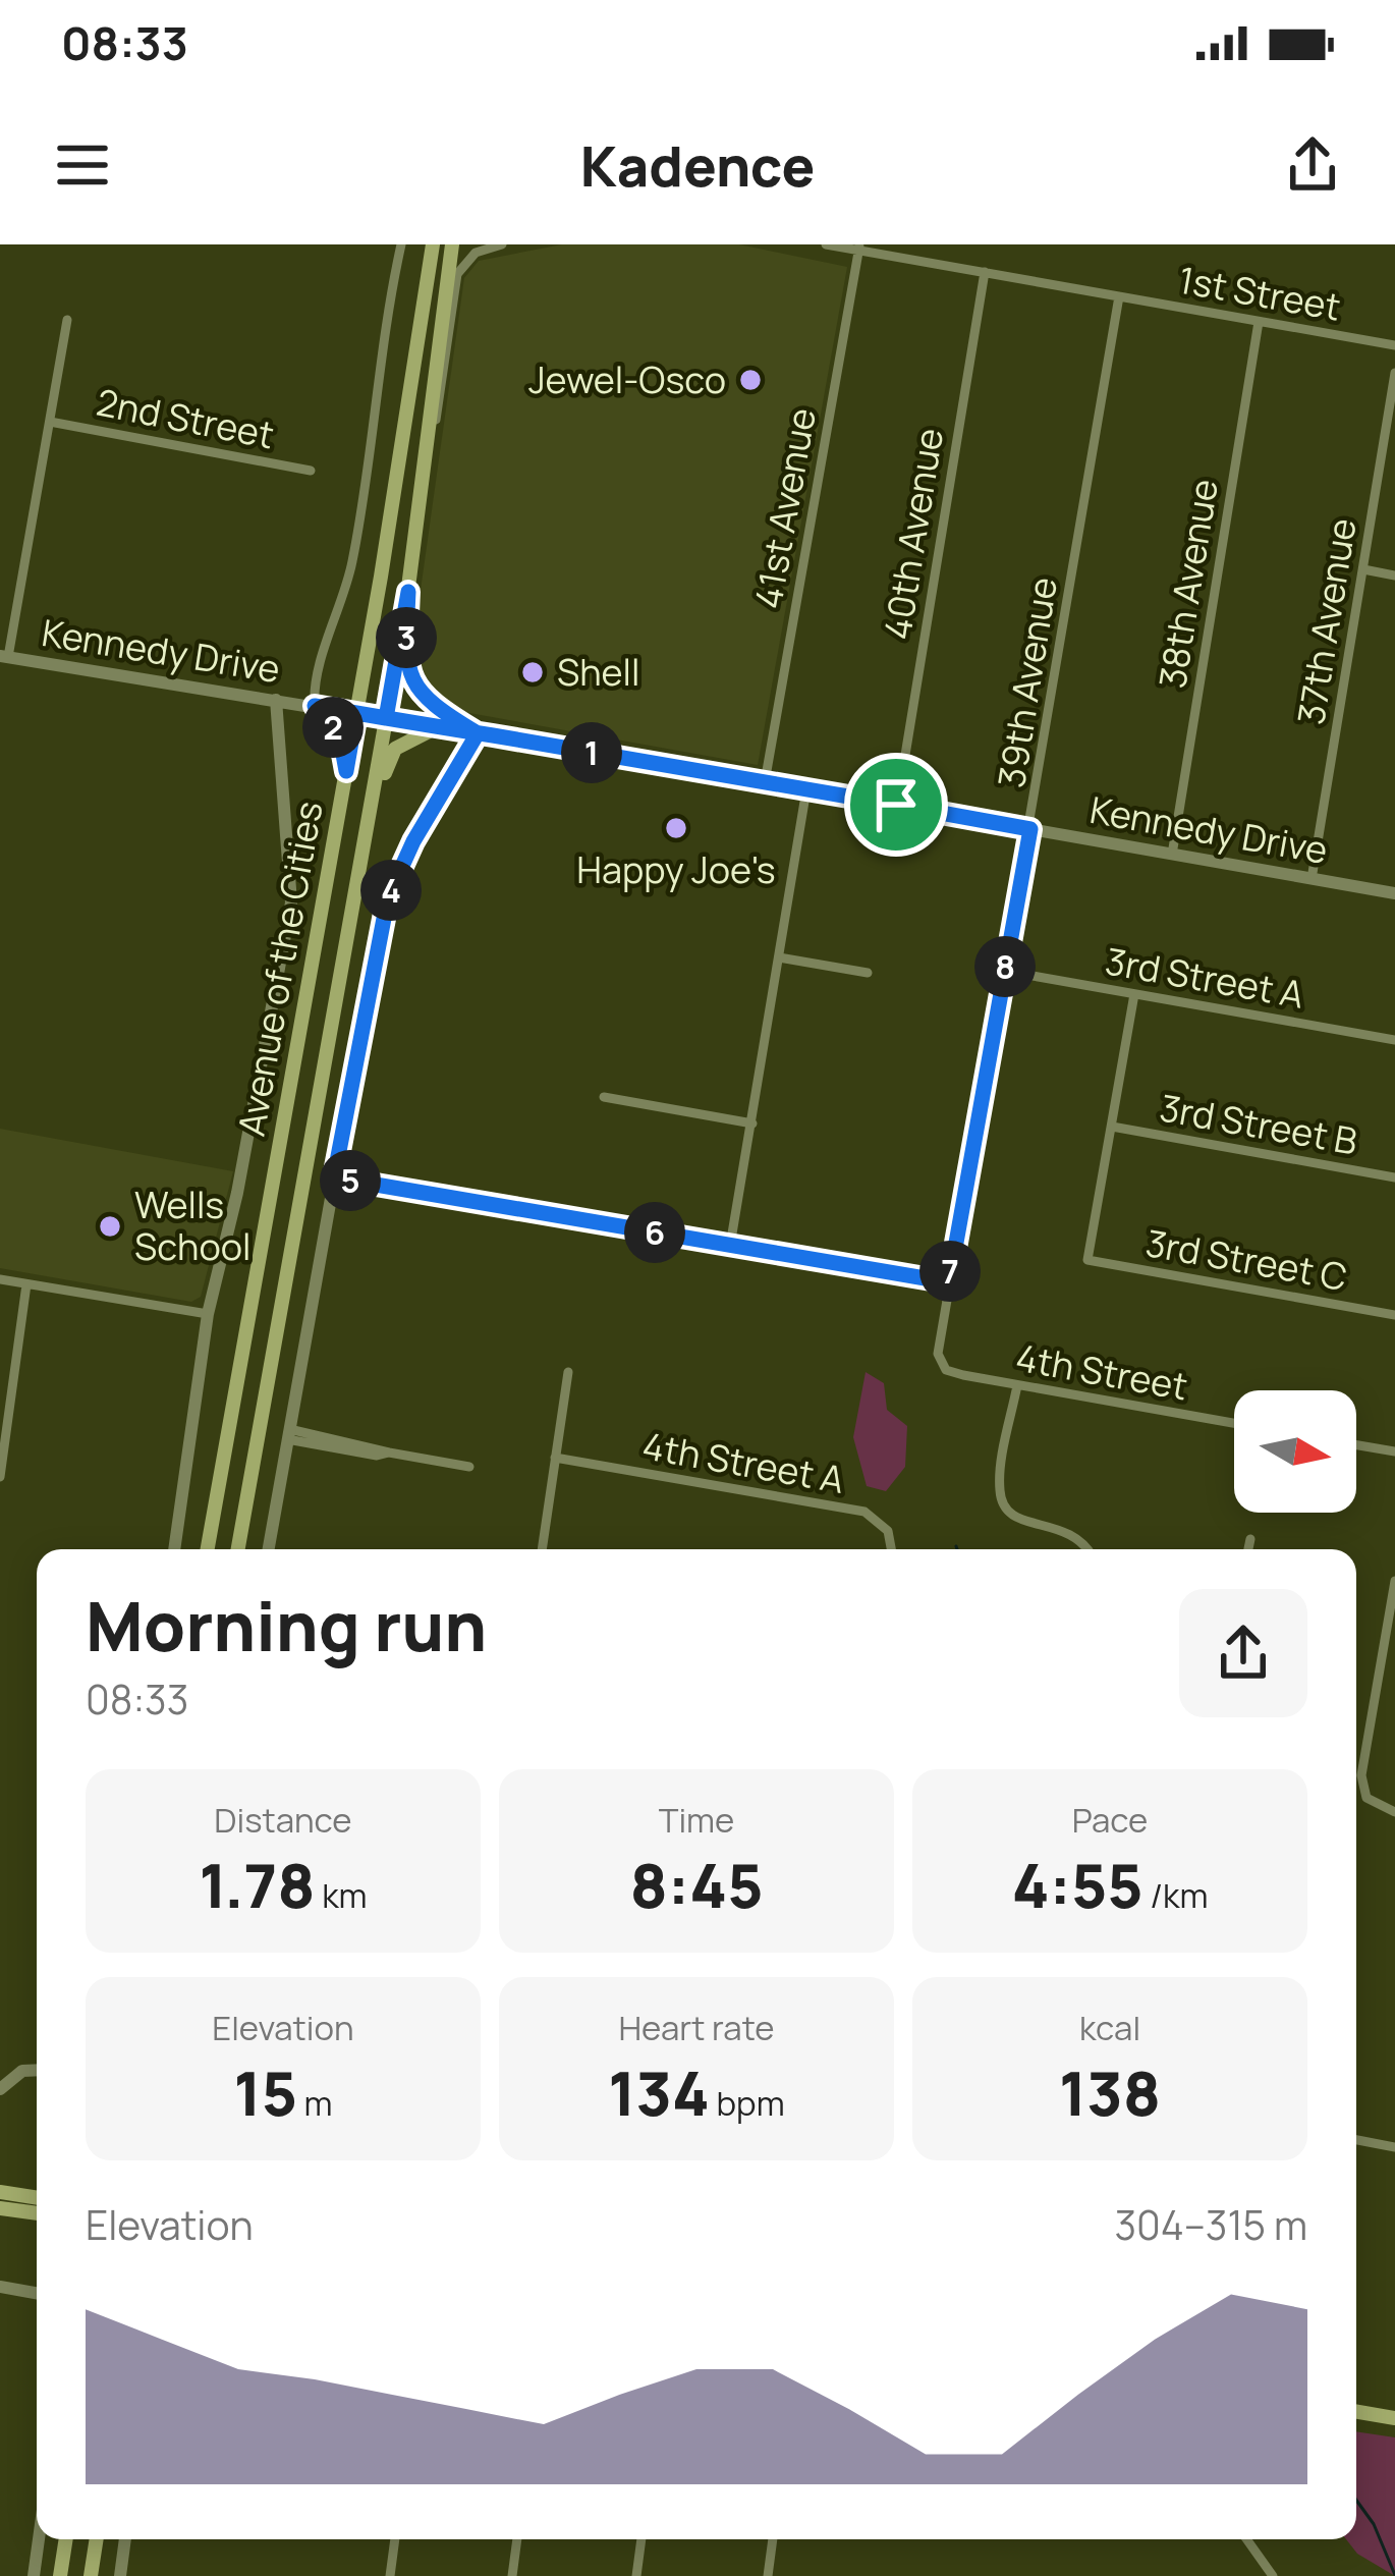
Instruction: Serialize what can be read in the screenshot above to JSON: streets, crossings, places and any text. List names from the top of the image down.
{
  "streets": {
    "main road": ["Avenue of the Cities"],
    "street": [
      "1st Street",
      "2nd Street",
      "41st Avenue",
      "40th Avenue",
      "38th Avenue",
      "37th Avenue",
      "Kennedy Drive",
      "39th Avenue",
      "3rd Street A",
      "3rd Street B",
      "3rd Street C",
      "4th Street",
      "4th Street A"
    ]
  },
  "crossings": [
    ["1st Street", "41st Avenue"],
    ["1st Street", "40th Avenue"],
    ["1st Street", "38th Avenue"],
    ["1st Street", "39th Avenue"],
    ["41st Avenue", "Kennedy Drive"],
    ["40th Avenue", "Kennedy Drive"],
    ["38th Avenue", "Kennedy Drive"],
    ["37th Avenue", "Kennedy Drive"],
    ["Kennedy Drive", "39th Avenue"],
    ["Kennedy Drive", "Avenue of the Cities"],
    ["39th Avenue", "3rd Street A"],
    ["39th Avenue", "4th Street"],
    ["3rd Street B", "3rd Street C"]
  ],
  "places": [
    "Jewel-Osco",
    "Shell",
    "Happy Joe's",
    "Wells School"
  ],
  "north": "right",
  "page": {
    "status": "08:33",
    "header": "Kadence",
    "pins": [
      "3",
      "2",
      "1",
      "4",
      "8",
      "5",
      "6",
      "7"
    ],
    "heading": ["Morning run", "08:33"],
    "stats": [
      ["Distance", "1.78 km"],
      ["Time", "8:45"],
      ["Pace", "4:55 /km"],
      ["Elevation", "15 m"],
      ["Heart rate", "134 bpm"],
      ["kcal", "138"]
    ],
    "chart": ["Elevation", "304–315 m"]
  }
}
